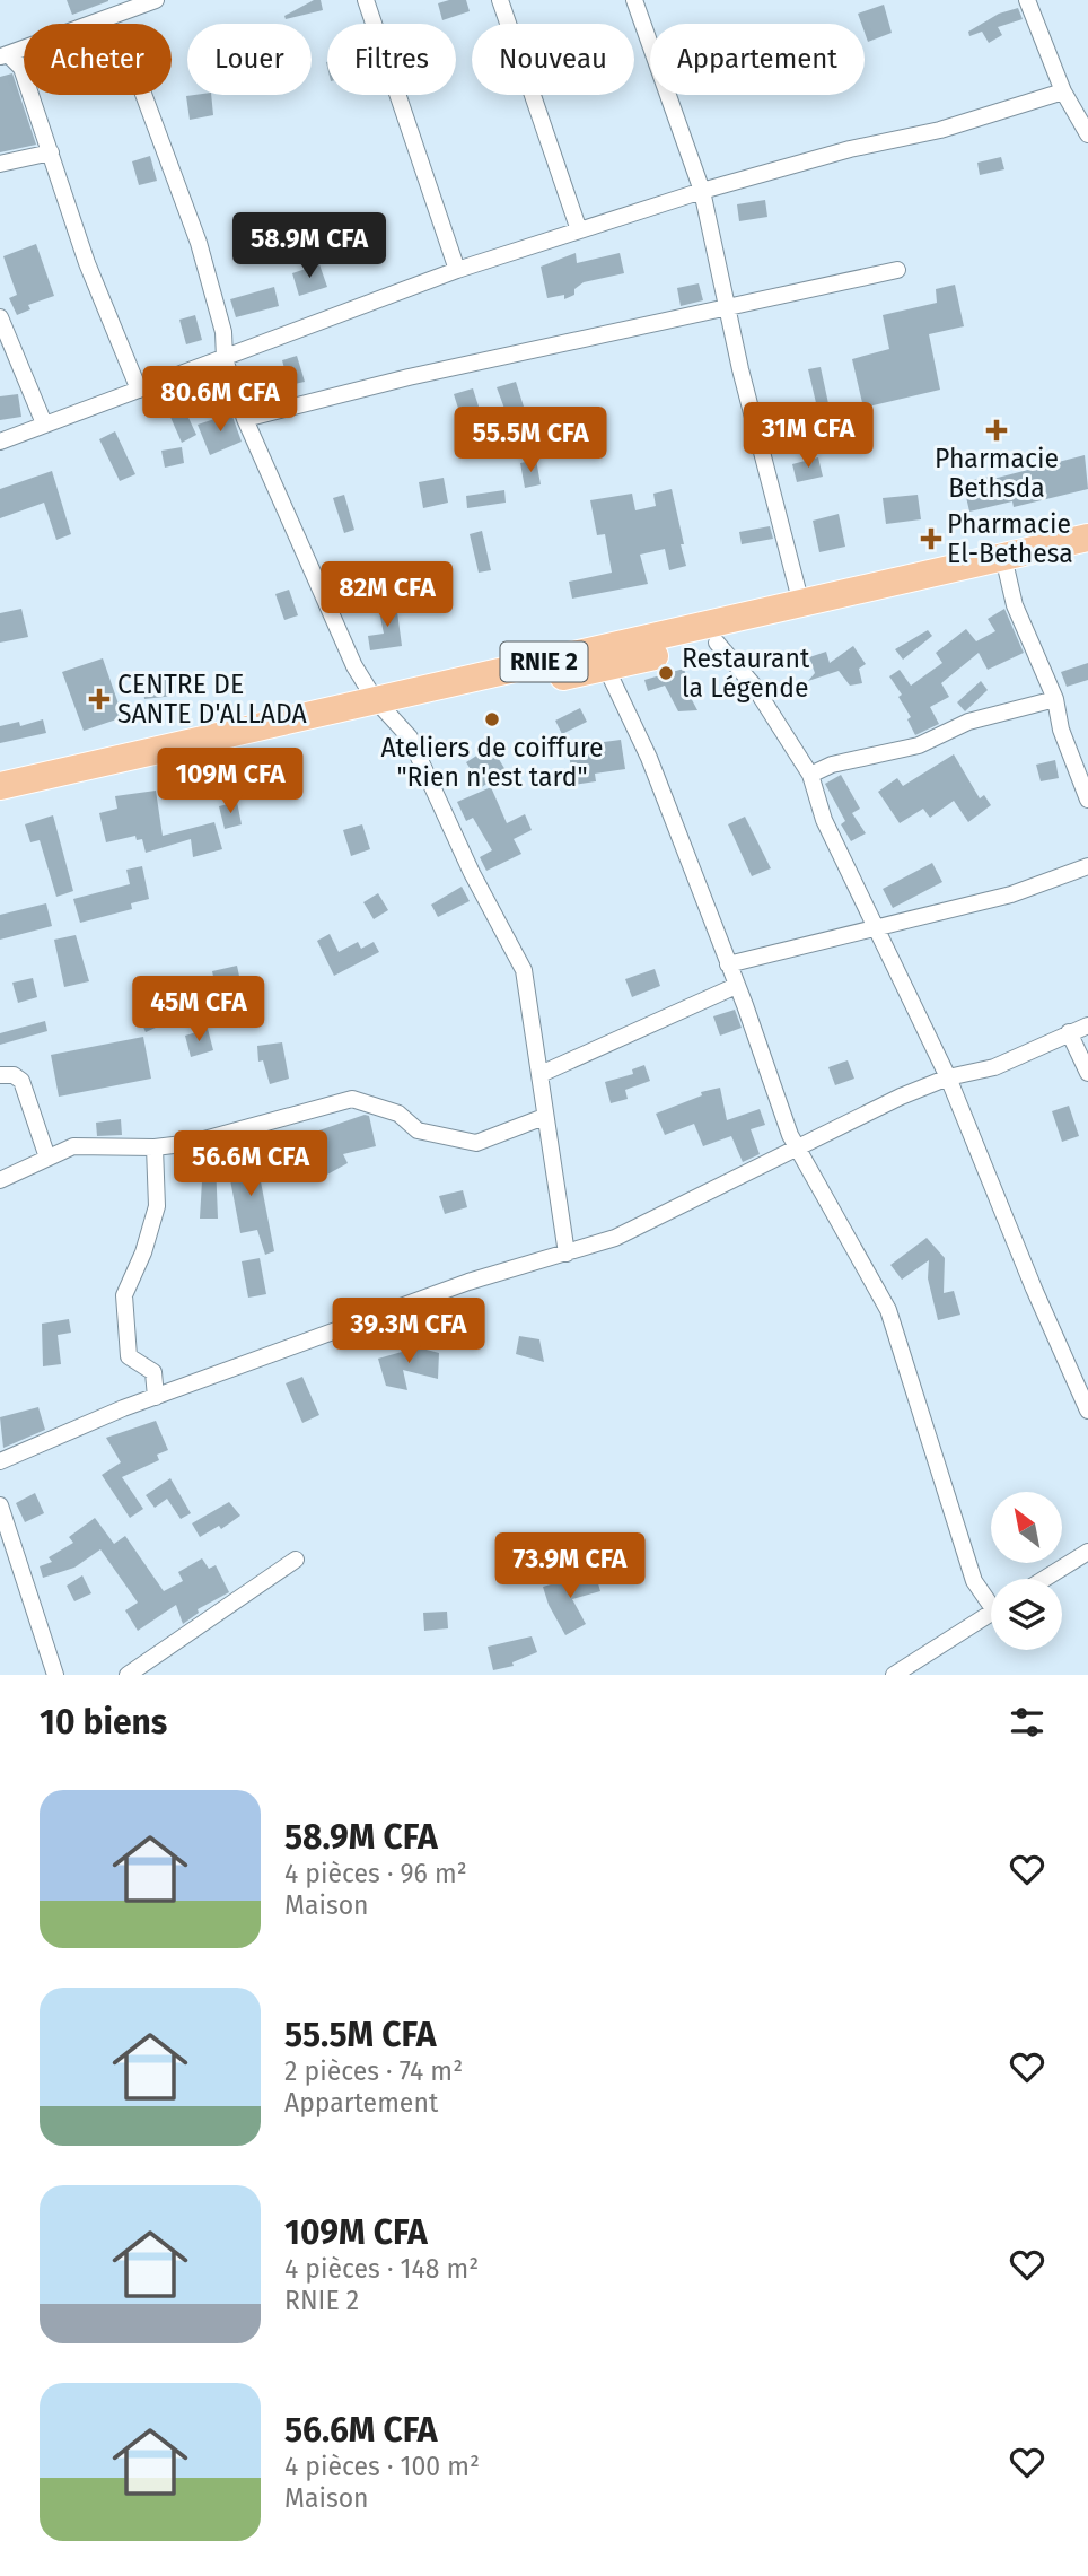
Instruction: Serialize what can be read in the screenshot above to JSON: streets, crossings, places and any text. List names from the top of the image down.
{
  "streets": {
    "highway": ["RNIE 2"]
  },
  "places": {
    "health": ["Pharmacie Bethsda", "Pharmacie El-Bethesa", "CENTRE DE SANTE D'ALLADA"],
    "other": ["Restaurant la Légende", "Ateliers de coiffure \"Rien n'est tard\""]
  },
  "north": "top left",
  "page": {
    "chip": [
      "Acheter",
      "Louer",
      "Filtres",
      "Nouveau",
      "Appartement"
    ],
    "price": [
      "58.9M CFA",
      "80.6M CFA",
      "31M CFA",
      "55.5M CFA",
      "82M CFA",
      "109M CFA",
      "45M CFA",
      "56.6M CFA",
      "39.3M CFA",
      "73.9M CFA"
    ],
    "heading": "10 biens",
    "list": [
      {
        "name": "58.9M CFA",
        "note": "4 pièces · 96 m² · Maison"
      },
      {
        "name": "55.5M CFA",
        "note": "2 pièces · 74 m² · Appartement"
      },
      {
        "name": "109M CFA",
        "note": "4 pièces · 148 m² · RNIE 2"
      },
      {
        "name": "56.6M CFA",
        "note": "4 pièces · 100 m² · Maison"
      }
    ]
  }
}
